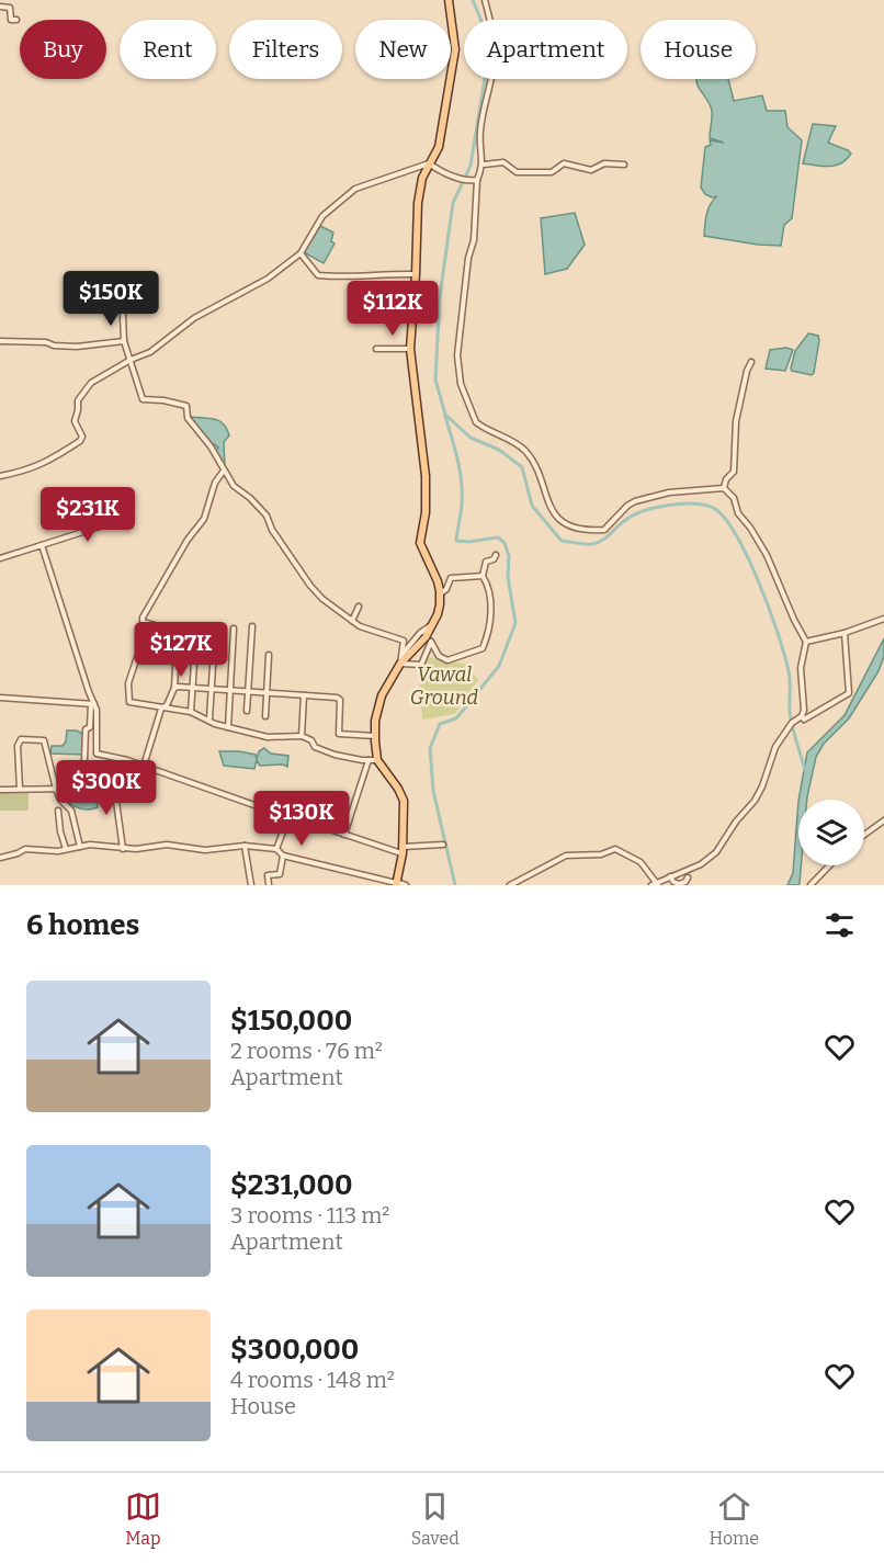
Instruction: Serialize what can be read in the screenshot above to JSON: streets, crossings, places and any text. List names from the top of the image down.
{
  "parks": ["Vawal Ground"],
  "page": {
    "chip": [
      "Buy",
      "Rent",
      "Filters",
      "New",
      "Apartment",
      "House"
    ],
    "price": [
      "$150K",
      "$112K",
      "$231K",
      "$127K",
      "$300K",
      "$130K"
    ],
    "heading": "6 homes",
    "list": [
      {
        "name": "$150,000",
        "note": "2 rooms · 76 m² · Apartment"
      },
      {
        "name": "$231,000",
        "note": "3 rooms · 113 m² · Apartment"
      },
      {
        "name": "$300,000",
        "note": "4 rooms · 148 m² · House"
      }
    ],
    "tabs": ["Map", "Saved", "Home"]
  }
}
